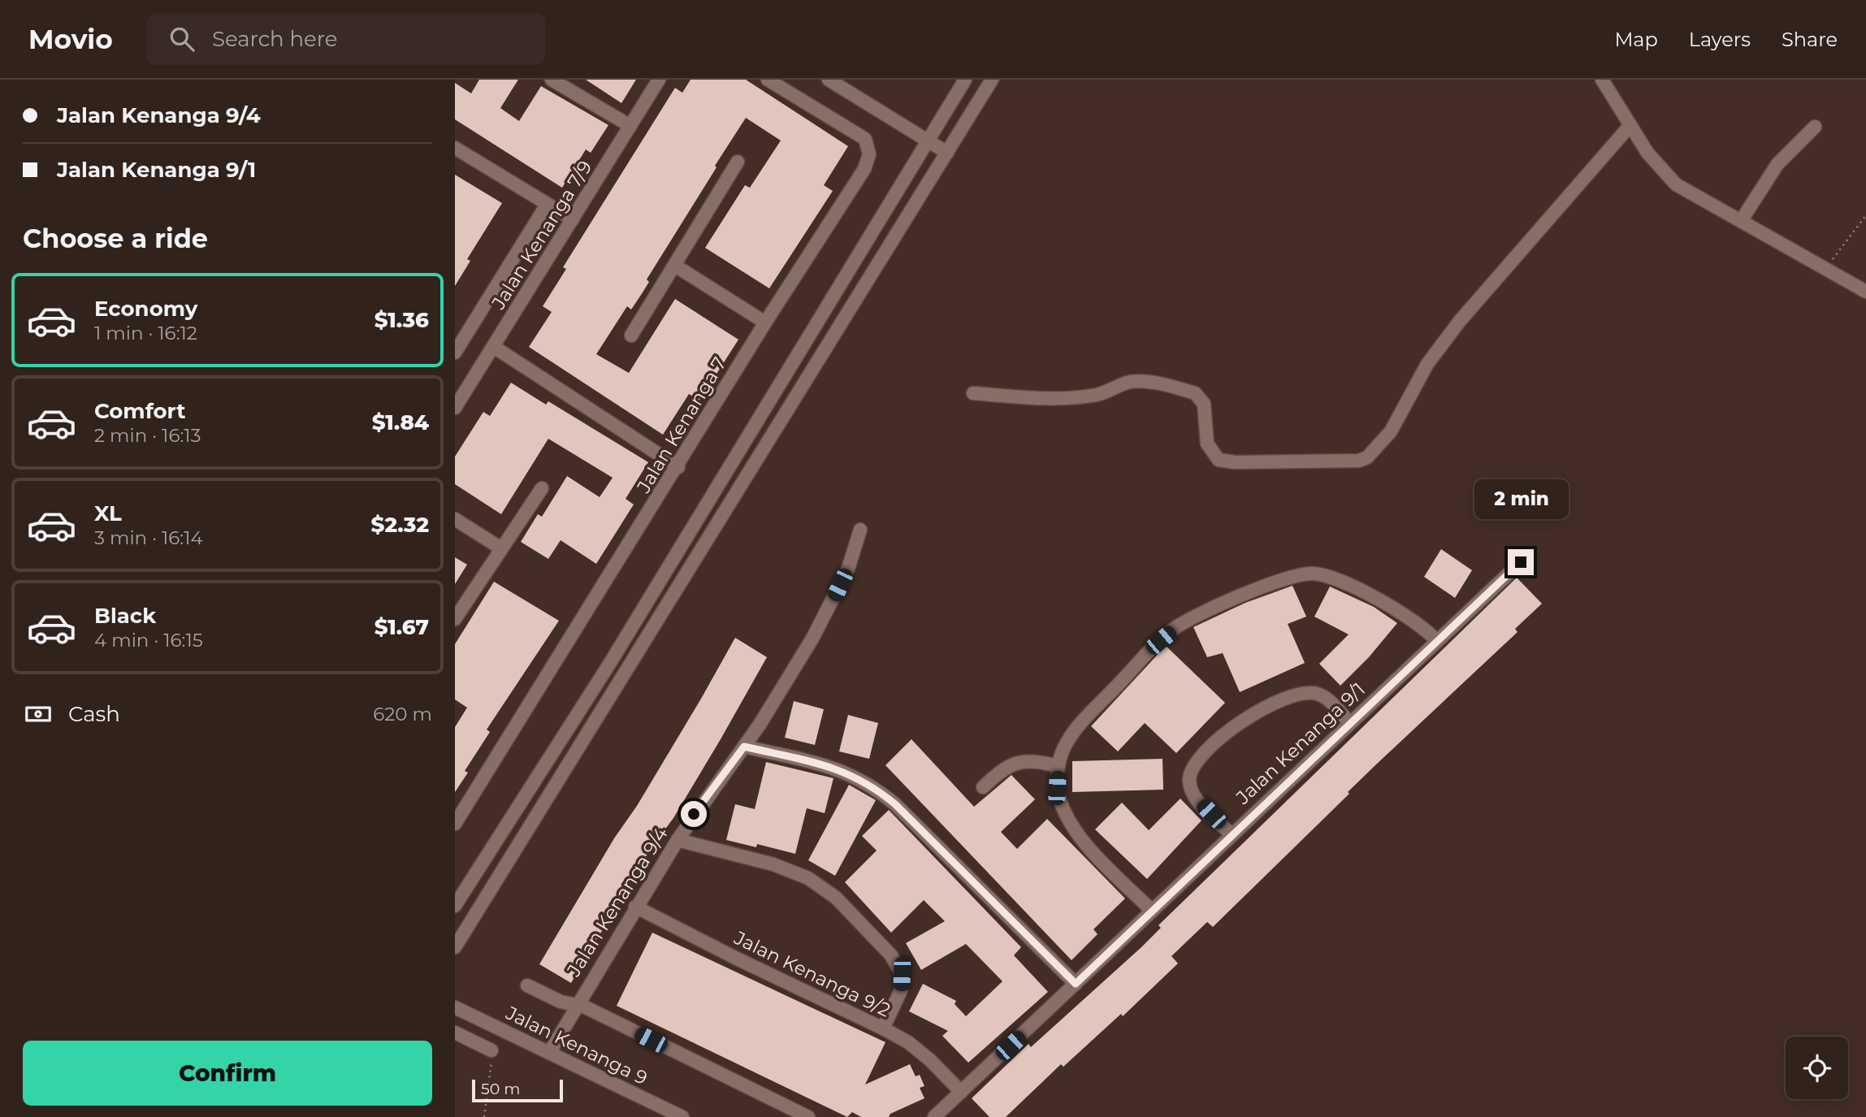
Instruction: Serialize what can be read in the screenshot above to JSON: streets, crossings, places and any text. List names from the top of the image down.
{
  "streets": {
    "street": [
      "Jalan Kenanga 7/9",
      "Jalan Kenanga 7",
      "Jalan Kenanga 9/1",
      "Jalan Kenanga 9/4",
      "Jalan Kenanga 9/2",
      "Jalan Kenanga 9"
    ]
  },
  "crossings": [
    ["Jalan Kenanga 9/1", "Jalan Kenanga 9/2"],
    ["Jalan Kenanga 9/4", "Jalan Kenanga 9/2"],
    ["Jalan Kenanga 9/4", "Jalan Kenanga 9"]
  ],
  "scale_bar": "50 m",
  "page": {
    "header": "Movio",
    "search": "Search here",
    "nav": ["Map", "Layers", "Share"],
    "banner": ["Jalan Kenanga 9/4", "Jalan Kenanga 9/1"],
    "heading": "Choose a ride",
    "list": [
      {
        "name": "Economy",
        "note": "1 min · 16:12",
        "value": "$1.36"
      },
      {
        "name": "Comfort",
        "note": "2 min · 16:13",
        "value": "$1.84"
      },
      {
        "name": "XL",
        "note": "3 min · 16:14",
        "value": "$2.32"
      },
      {
        "name": "Black",
        "note": "4 min · 16:15",
        "value": "$1.67"
      }
    ],
    "bubble": "2 min",
    "pay": ["Cash", "620 m"],
    "buttons": "Confirm",
    "scale": "50 m"
  }
}
